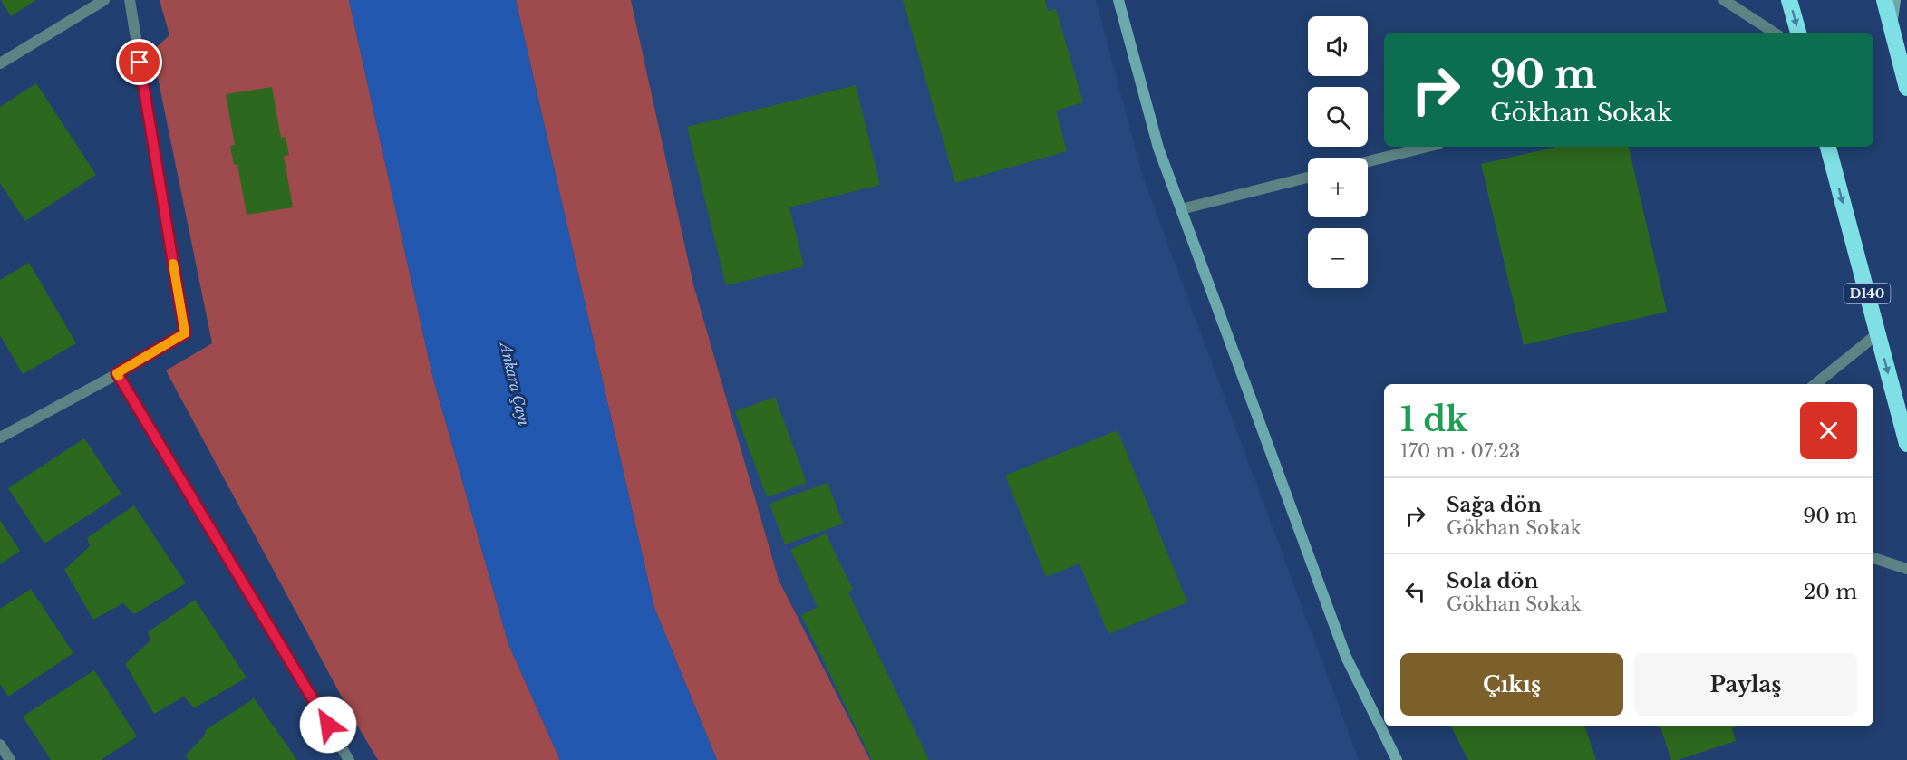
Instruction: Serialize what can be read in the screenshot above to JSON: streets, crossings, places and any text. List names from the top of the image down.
{
  "streets": {
    "highway": ["D140"]
  },
  "water": ["Ankara Çayı"],
  "page": {
    "map_buttons": ["+", "−"],
    "turn": ["90 m", "Gökhan Sokak"],
    "heading": ["1 dk", "170 m · 07:23"],
    "list": [
      {
        "name": "Sağa dön",
        "note": "Gökhan Sokak",
        "value": "90 m"
      },
      {
        "name": "Sola dön",
        "note": "Gökhan Sokak",
        "value": "20 m"
      }
    ],
    "buttons": ["Çıkış", "Paylaş"]
  }
}
